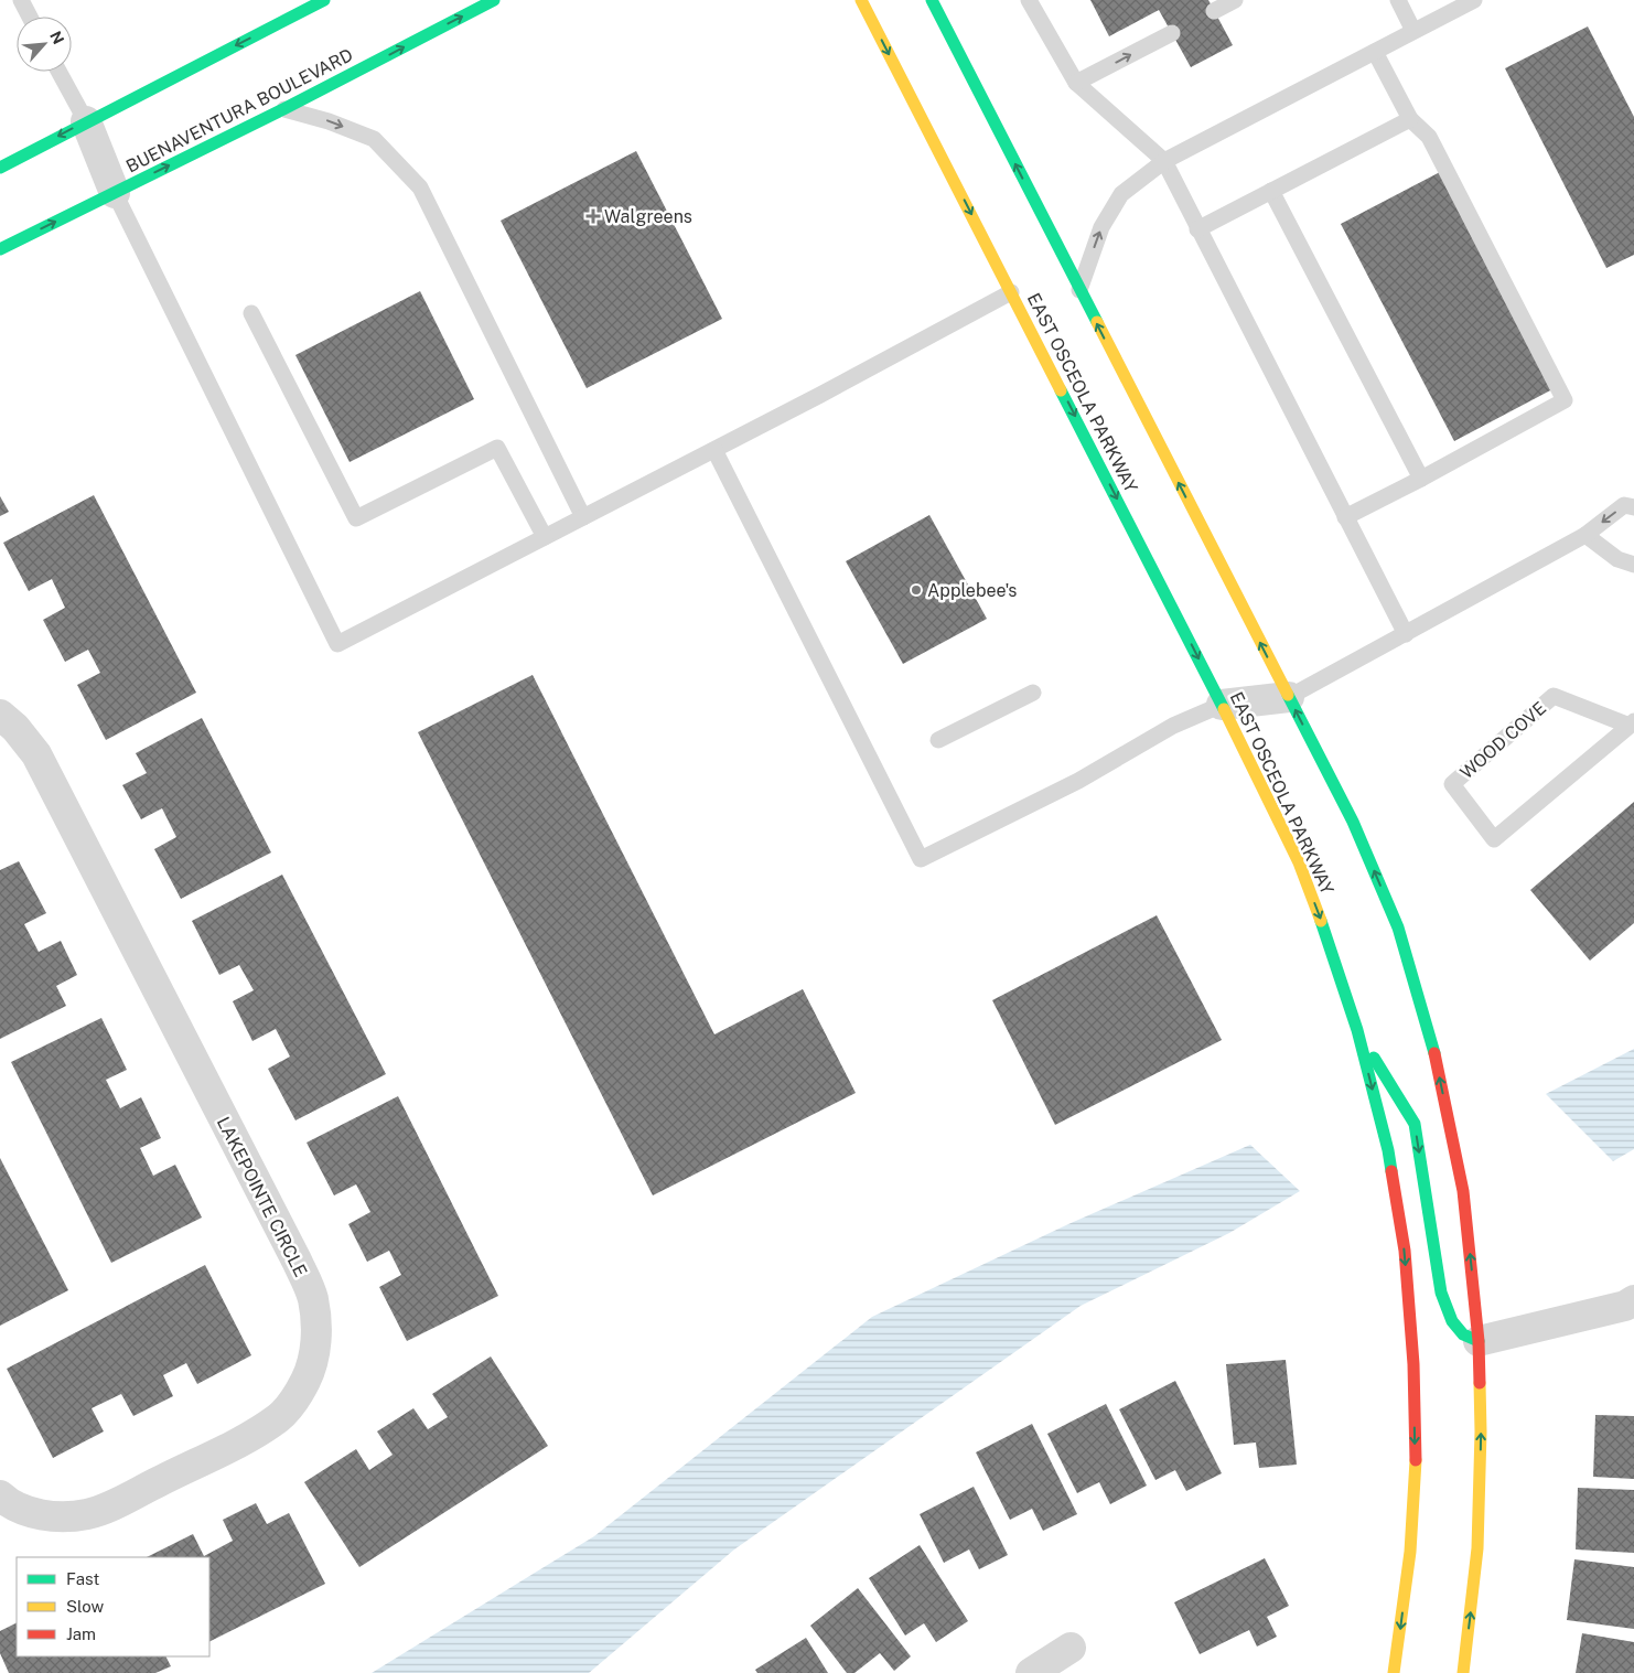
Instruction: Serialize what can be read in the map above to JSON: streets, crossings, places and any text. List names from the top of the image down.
{
  "streets": {
    "main road": ["BUENAVENTURA BOULEVARD", "EAST OSCEOLA PARKWAY"],
    "street": ["LAKEPOINTE CIRCLE"],
    "lane": ["WOOD COVE"]
  },
  "places": {
    "health": ["Walgreens"],
    "other": ["Applebee's"]
  },
  "legend": ["Fast", "Slow", "Jam"],
  "north": "top right"
}
